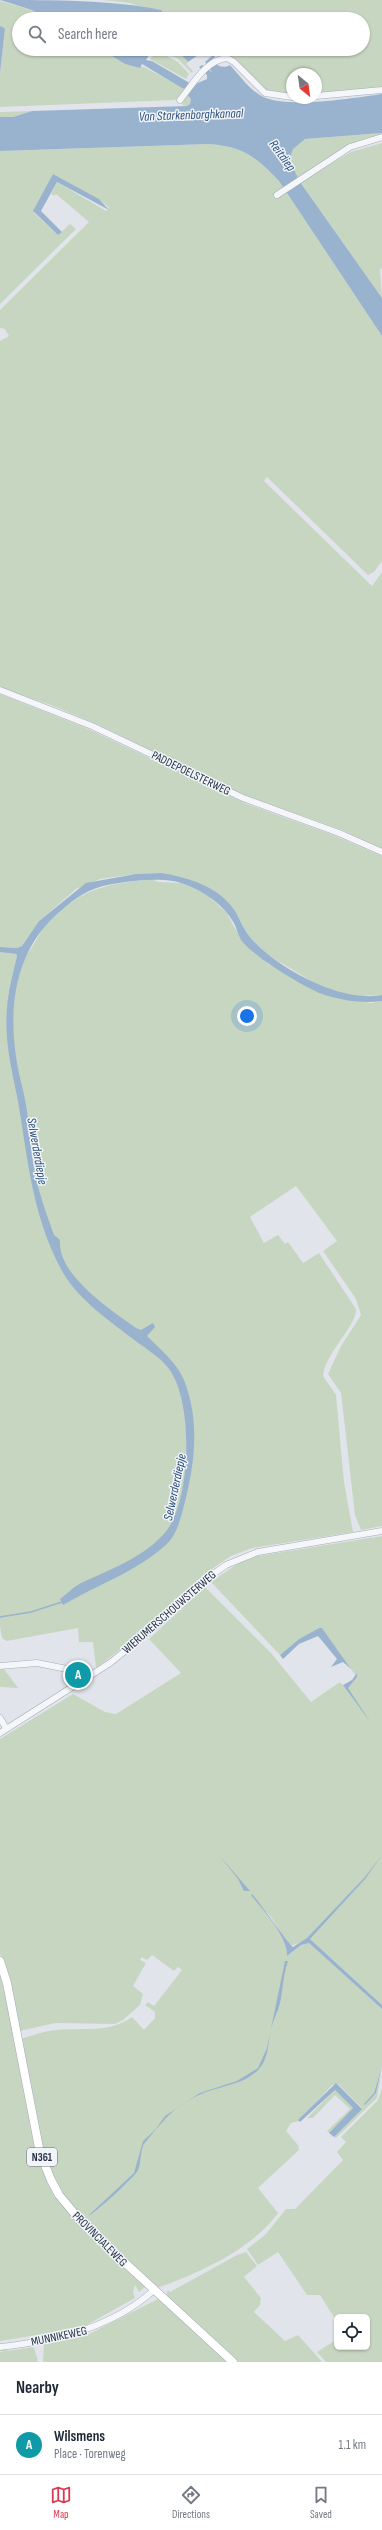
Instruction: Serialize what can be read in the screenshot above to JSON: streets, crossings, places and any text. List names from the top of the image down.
{
  "streets": {
    "main road": ["N361", "PROVINCIALEWEG"],
    "street": ["PADDEPOELSTERWEG", "WIERUMERSCHOUWSTERWEG", "MUNNIKEWEG"]
  },
  "crossings": [
    ["PROVINCIALEWEG", "MUNNIKEWEG"]
  ],
  "water": ["Van Starkenborghkanaal", "Reitdiep", "Selwerderdiepje"],
  "north": "bottom right",
  "page": {
    "search": "Search here",
    "pins": "A",
    "heading": "Nearby",
    "list": [
      {
        "mark": "A",
        "name": "Wilsmens",
        "note": "Place · Torenweg",
        "value": "1.1 km"
      }
    ],
    "nav": ["Map", "Directions", "Saved"]
  }
}
